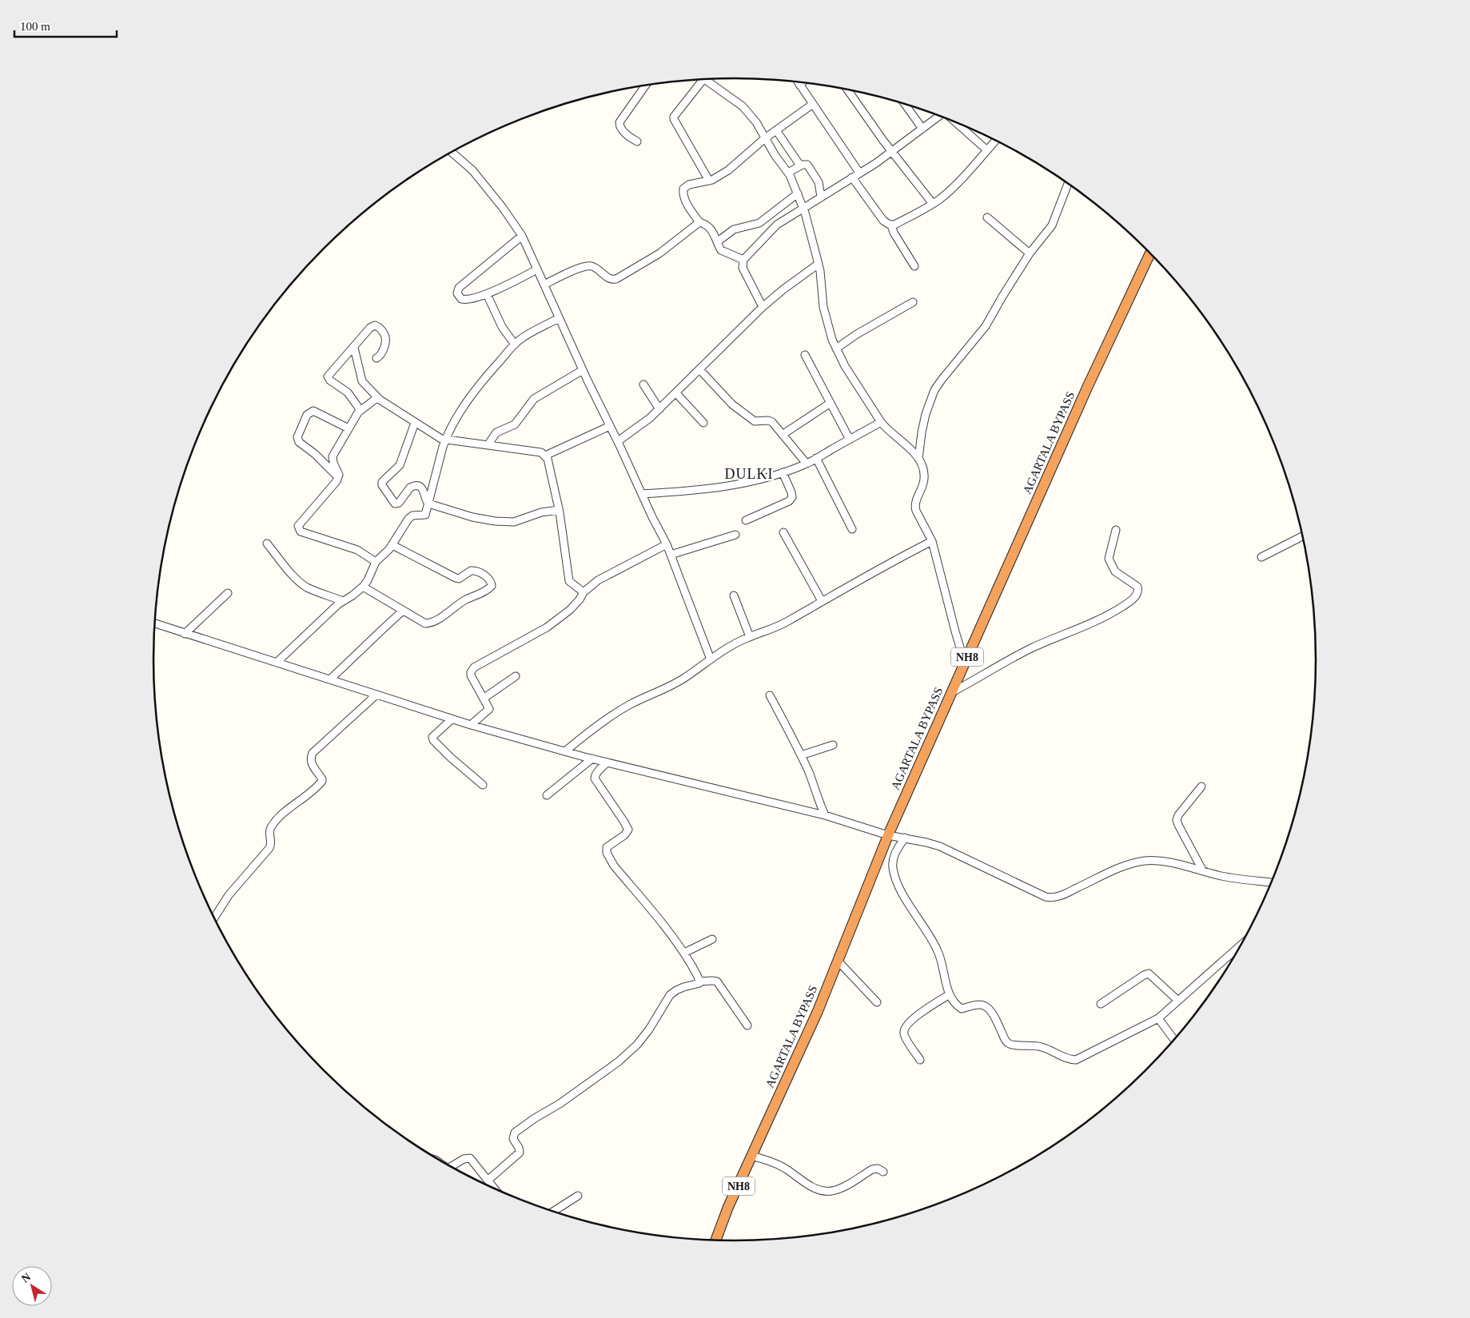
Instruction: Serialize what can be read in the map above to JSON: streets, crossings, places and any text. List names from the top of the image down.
{
  "streets": {
    "highway": ["AGARTALA BYPASS", "NH8"]
  },
  "districts": ["DULKI"],
  "scale_bar": "100 m",
  "north": "top left"
}
